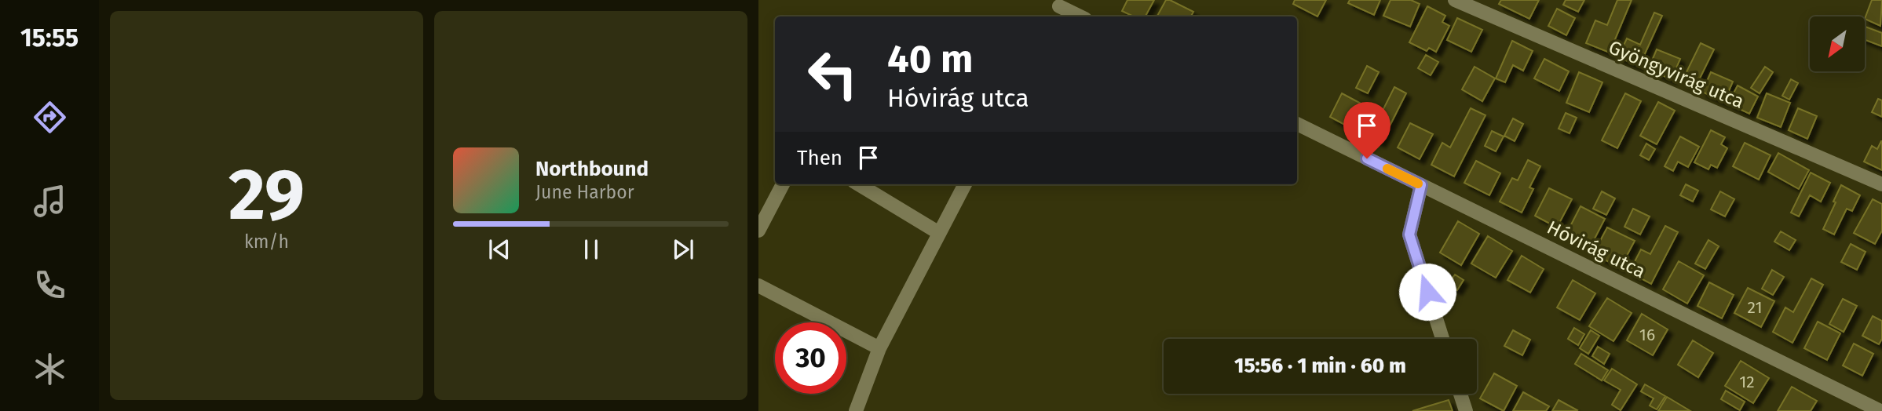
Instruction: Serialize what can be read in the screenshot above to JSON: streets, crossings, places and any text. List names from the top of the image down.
{
  "streets": {
    "street": ["Gyöngyvirág utca", "Hóvirág utca"]
  },
  "house_numbers": ["21", "16", "12"],
  "north": "bottom left",
  "page": {
    "tabs": "15:55",
    "tile": ["29", "km/h"],
    "turn": ["40 m", "Hóvirág utca"],
    "then": "Then",
    "song": ["Northbound", "June Harbor"],
    "limit": "30",
    "trip": "15:56 · 1 min · 60 m"
  }
}
